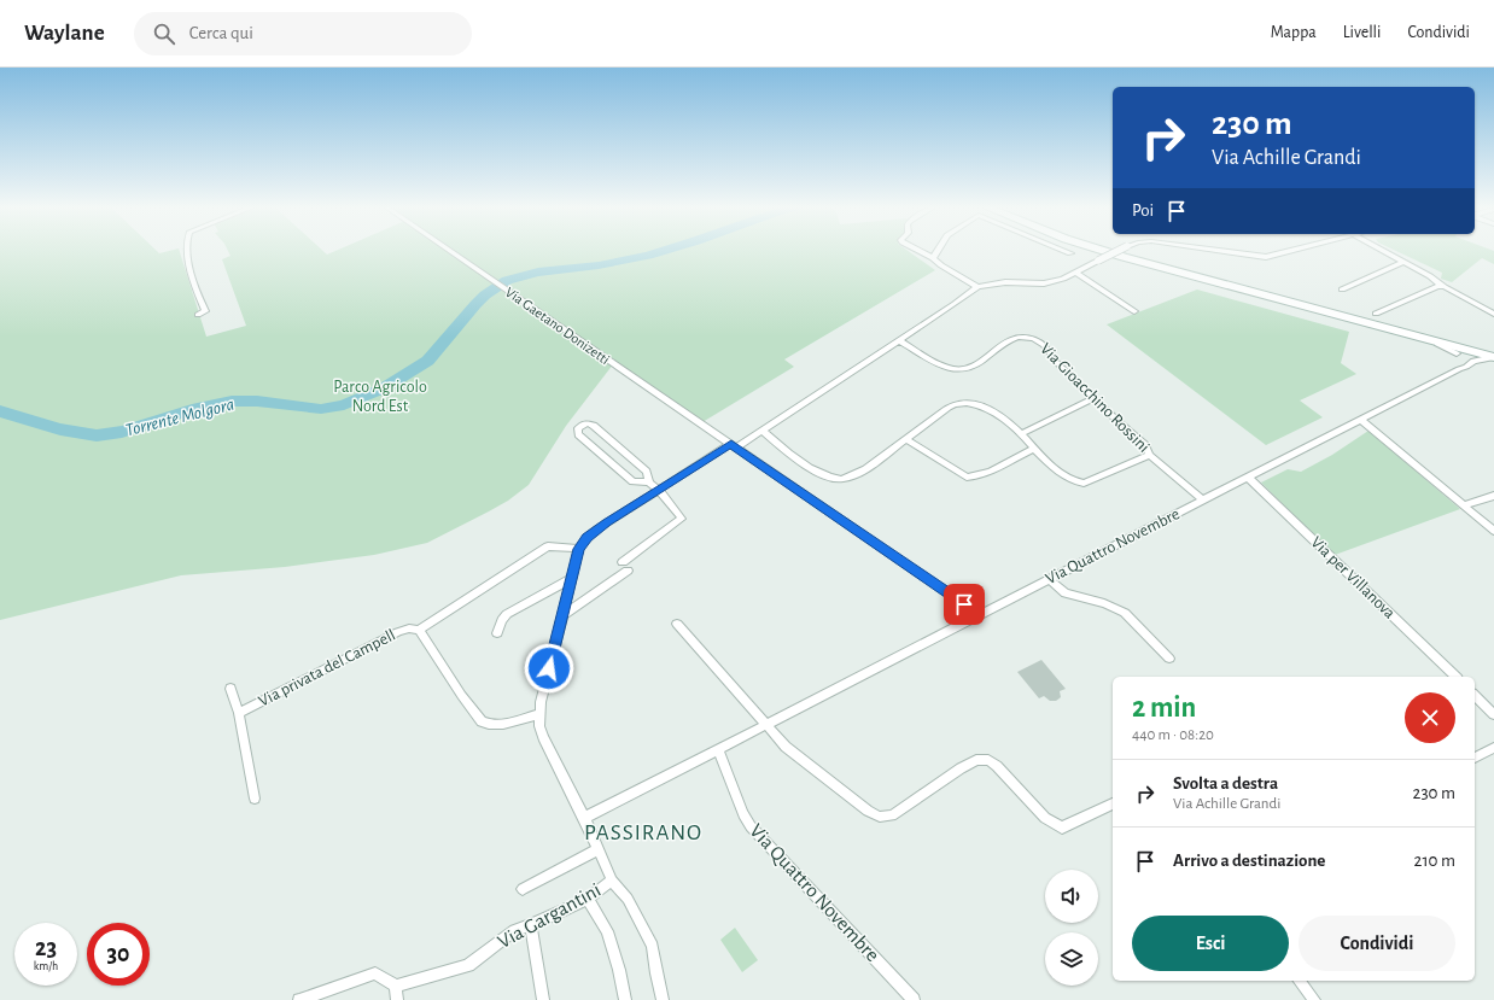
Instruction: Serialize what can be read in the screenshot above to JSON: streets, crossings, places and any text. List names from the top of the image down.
{
  "streets": {
    "street": [
      "Via Gaetano Donizetti",
      "Via Gioacchino Rossini",
      "Via Quattro Novembre",
      "Via per Villanova",
      "Via privata del Campell",
      "Via Gargantini"
    ]
  },
  "crossings": [
    ["Via Gaetano Donizetti", "Via Quattro Novembre"],
    ["Via Gioacchino Rossini", "Via Quattro Novembre"],
    ["Via Quattro Novembre", "Via per Villanova"]
  ],
  "districts": ["PASSIRANO"],
  "water": ["Torrente Molgora"],
  "parks": ["Parco Agricolo Nord Est"],
  "page": {
    "header": "Waylane",
    "search": "Cerca qui",
    "nav": ["Mappa", "Livelli", "Condividi"],
    "turn": ["230 m", "Via Achille Grandi"],
    "then": "Poi",
    "heading": ["2 min", "440 m · 08:20"],
    "list": [
      {
        "name": "Svolta a destra",
        "note": "Via Achille Grandi",
        "value": "230 m"
      },
      {
        "name": "Arrivo a destinazione",
        "value": "210 m"
      }
    ],
    "buttons": ["Esci", "Condividi"],
    "speed": "23 km/h",
    "limit": "30"
  }
}
